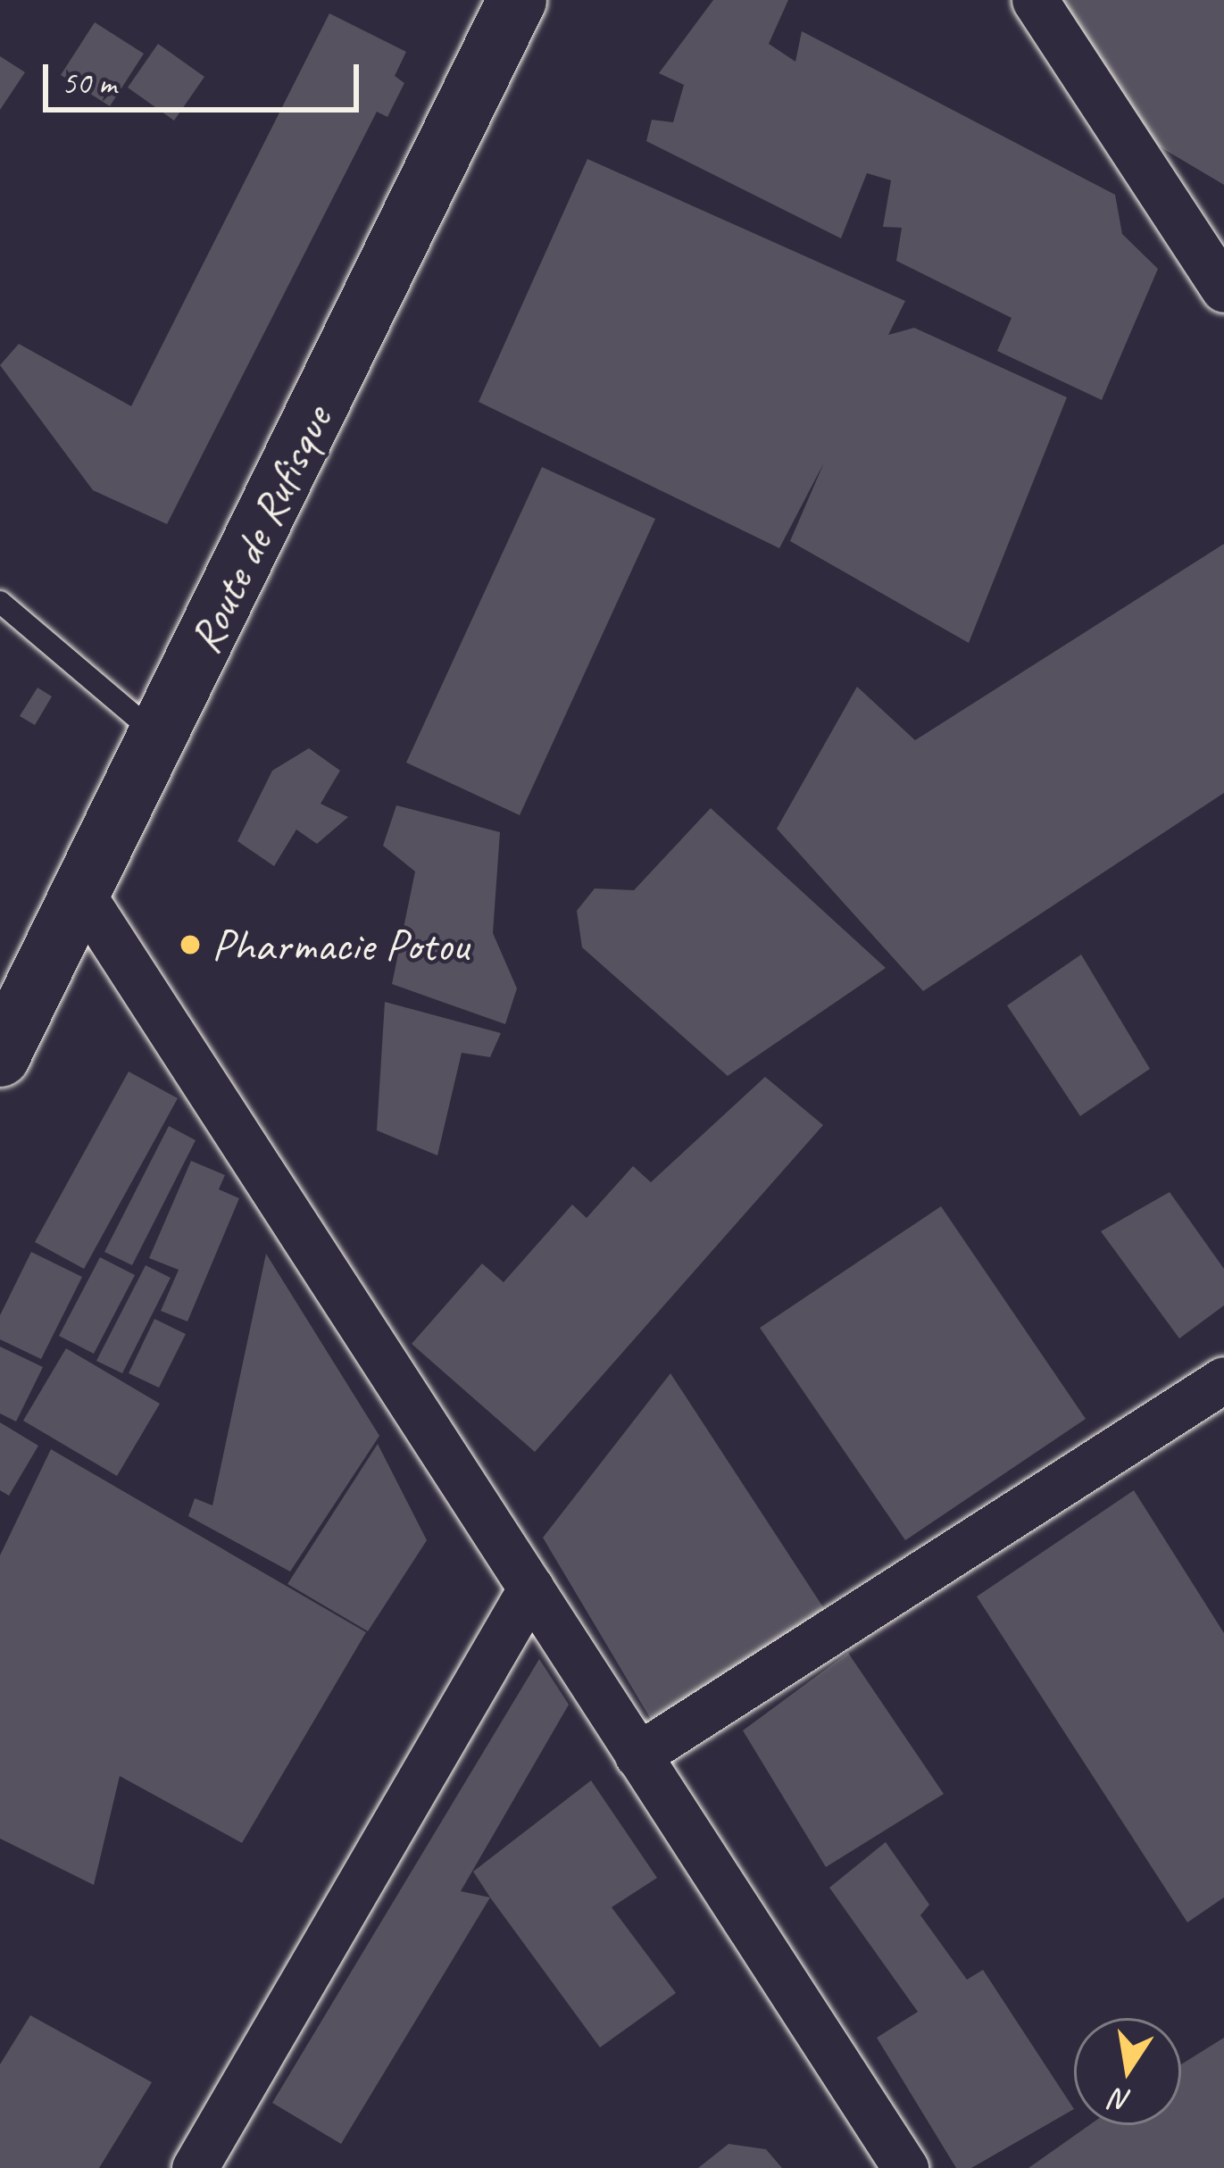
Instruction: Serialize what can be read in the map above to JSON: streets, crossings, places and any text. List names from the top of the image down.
{
  "streets": {
    "main road": ["Route de Rufisque"]
  },
  "places": ["Pharmacie Potou"],
  "scale_bar": "50 m",
  "north": "bottom"
}
